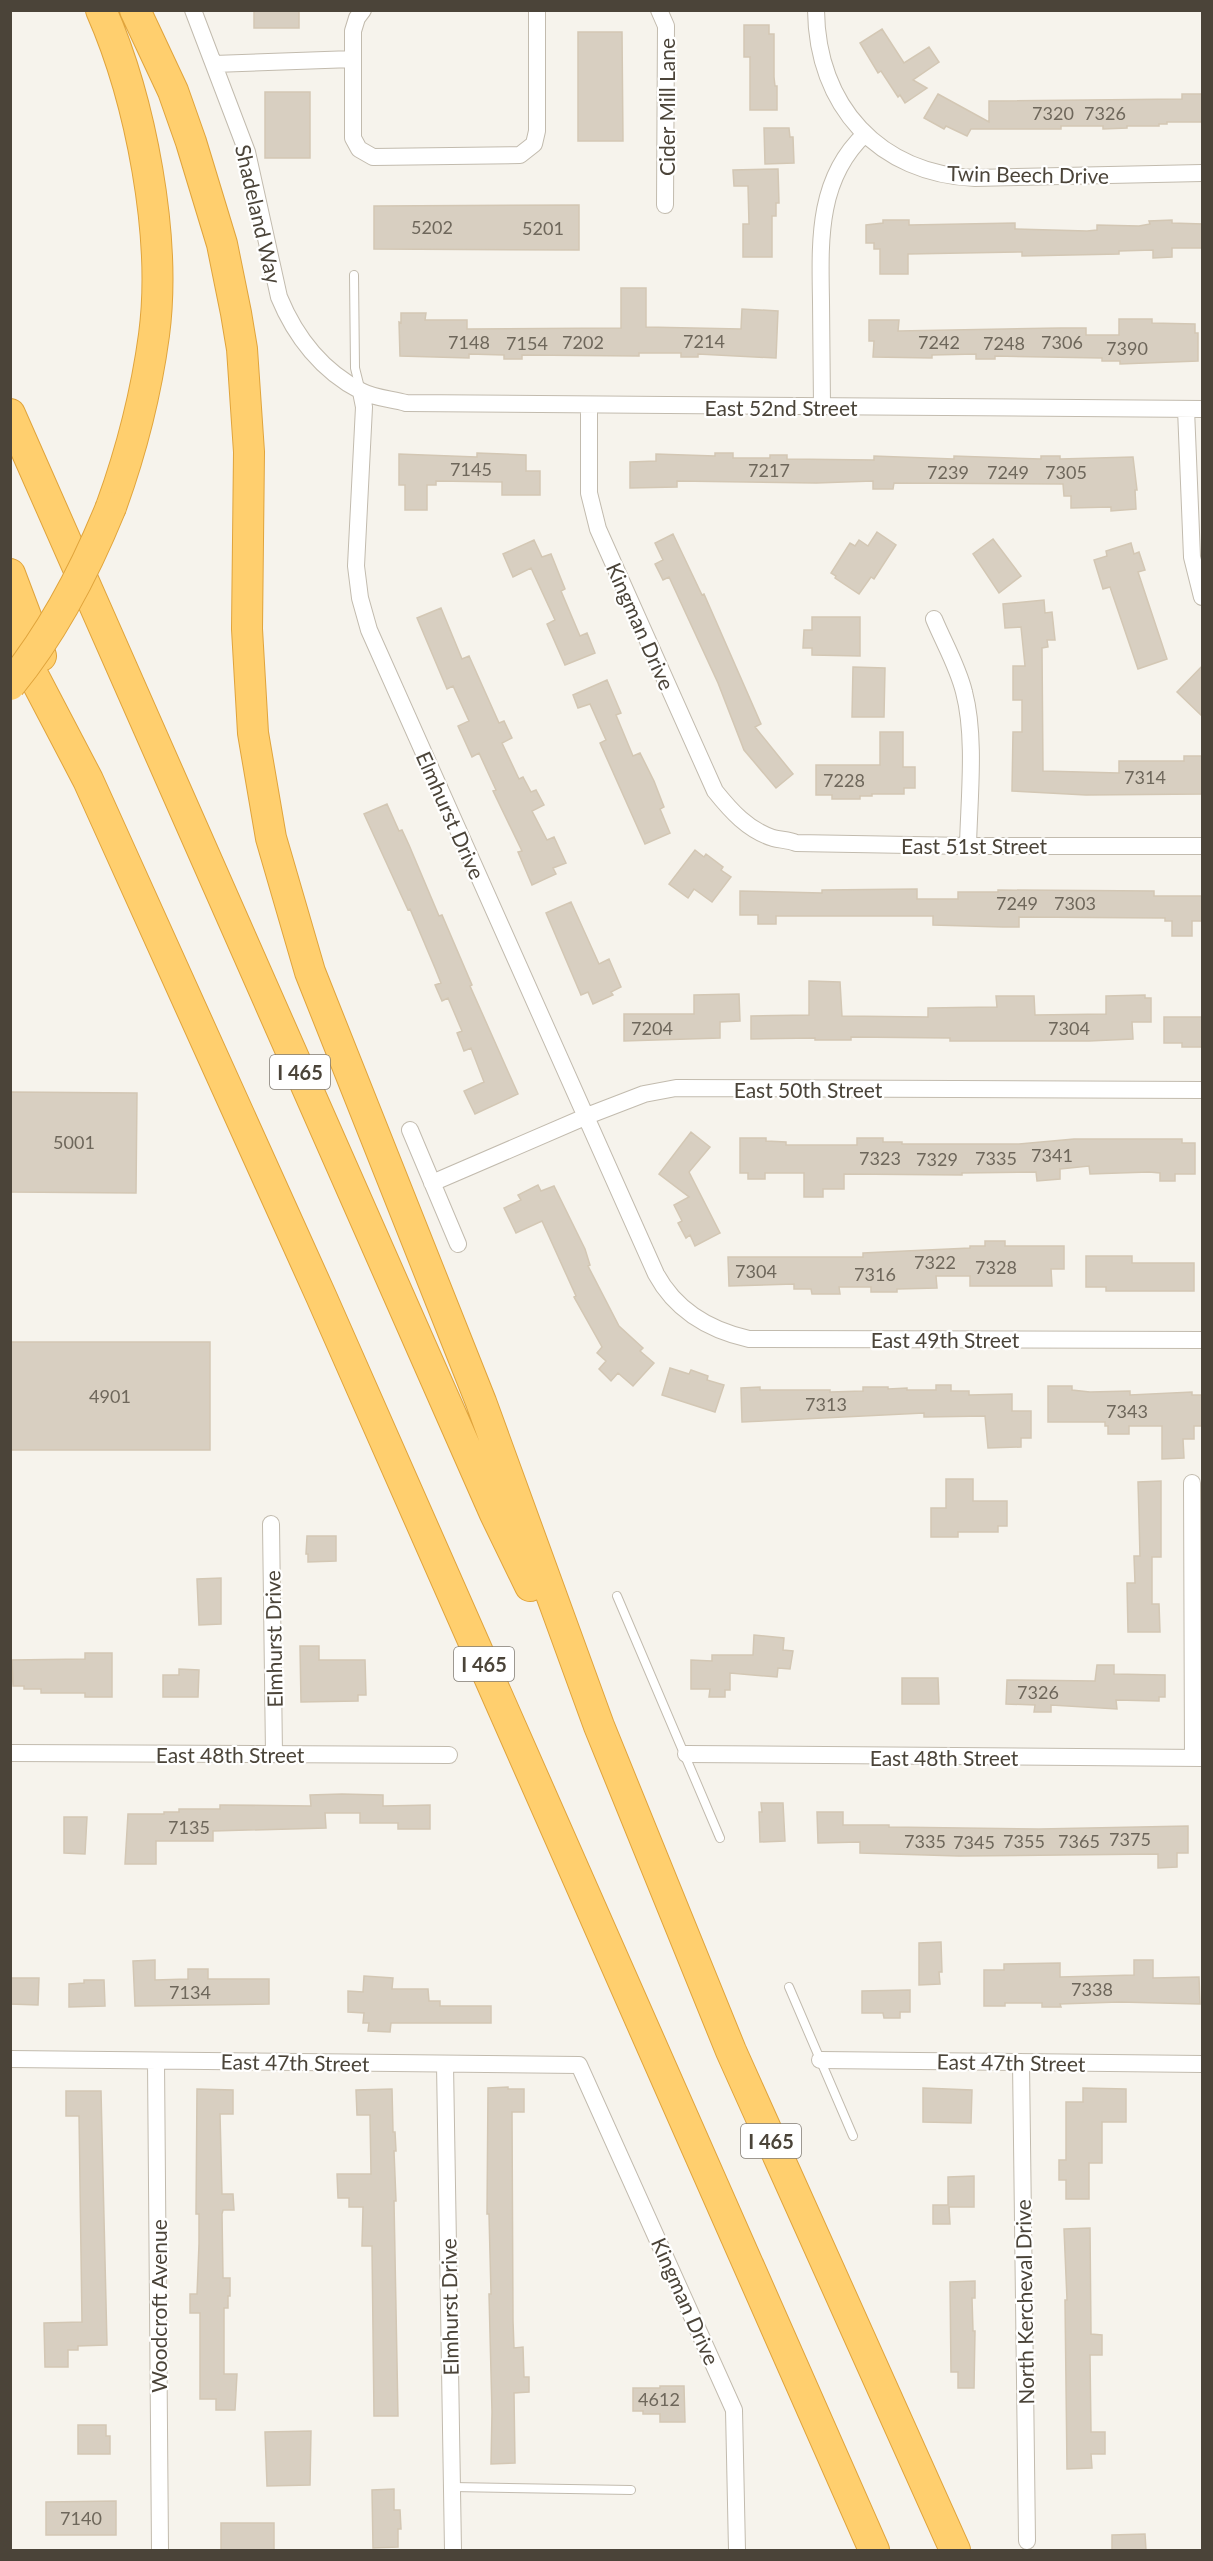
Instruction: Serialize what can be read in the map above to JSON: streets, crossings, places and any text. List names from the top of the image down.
{
  "streets": {
    "highway": ["I 465"],
    "street": [
      "Cider Mill Lane",
      "Twin Beech Drive",
      "Shadeland Way",
      "East 52nd Street",
      "Kingman Drive",
      "Elmhurst Drive",
      "East 51st Street",
      "East 50th Street",
      "East 49th Street",
      "East 48th Street",
      "East 47th Street",
      "North Kercheval Drive",
      "Woodcroft Avenue"
    ]
  },
  "crossings": [
    ["Shadeland Way", "East 52nd Street"],
    ["Shadeland Way", "Elmhurst Drive"],
    ["East 52nd Street", "Kingman Drive"],
    ["East 52nd Street", "Elmhurst Drive"],
    ["Kingman Drive", "East 51st Street"],
    ["Kingman Drive", "East 47th Street"],
    ["Elmhurst Drive", "East 50th Street"],
    ["Elmhurst Drive", "East 49th Street"],
    ["Elmhurst Drive", "East 48th Street"],
    ["Elmhurst Drive", "East 47th Street"],
    ["East 47th Street", "North Kercheval Drive"],
    ["East 47th Street", "Woodcroft Avenue"]
  ],
  "house_numbers": [
    "7320",
    "7326",
    "5202",
    "5201",
    "7214",
    "7148",
    "7202",
    "7242",
    "7306",
    "7154",
    "7248",
    "7390",
    "7145",
    "7217",
    "7239",
    "7249",
    "7305",
    "7314",
    "7228",
    "7249",
    "7303",
    "7204",
    "7304",
    "5001",
    "7341",
    "7323",
    "7335",
    "7329",
    "7322",
    "7328",
    "7304",
    "7316",
    "4901",
    "7313",
    "7343",
    "7326",
    "7135",
    "7375",
    "7335",
    "7355",
    "7365",
    "7345",
    "7338",
    "7134",
    "4612",
    "7140"
  ]
}
